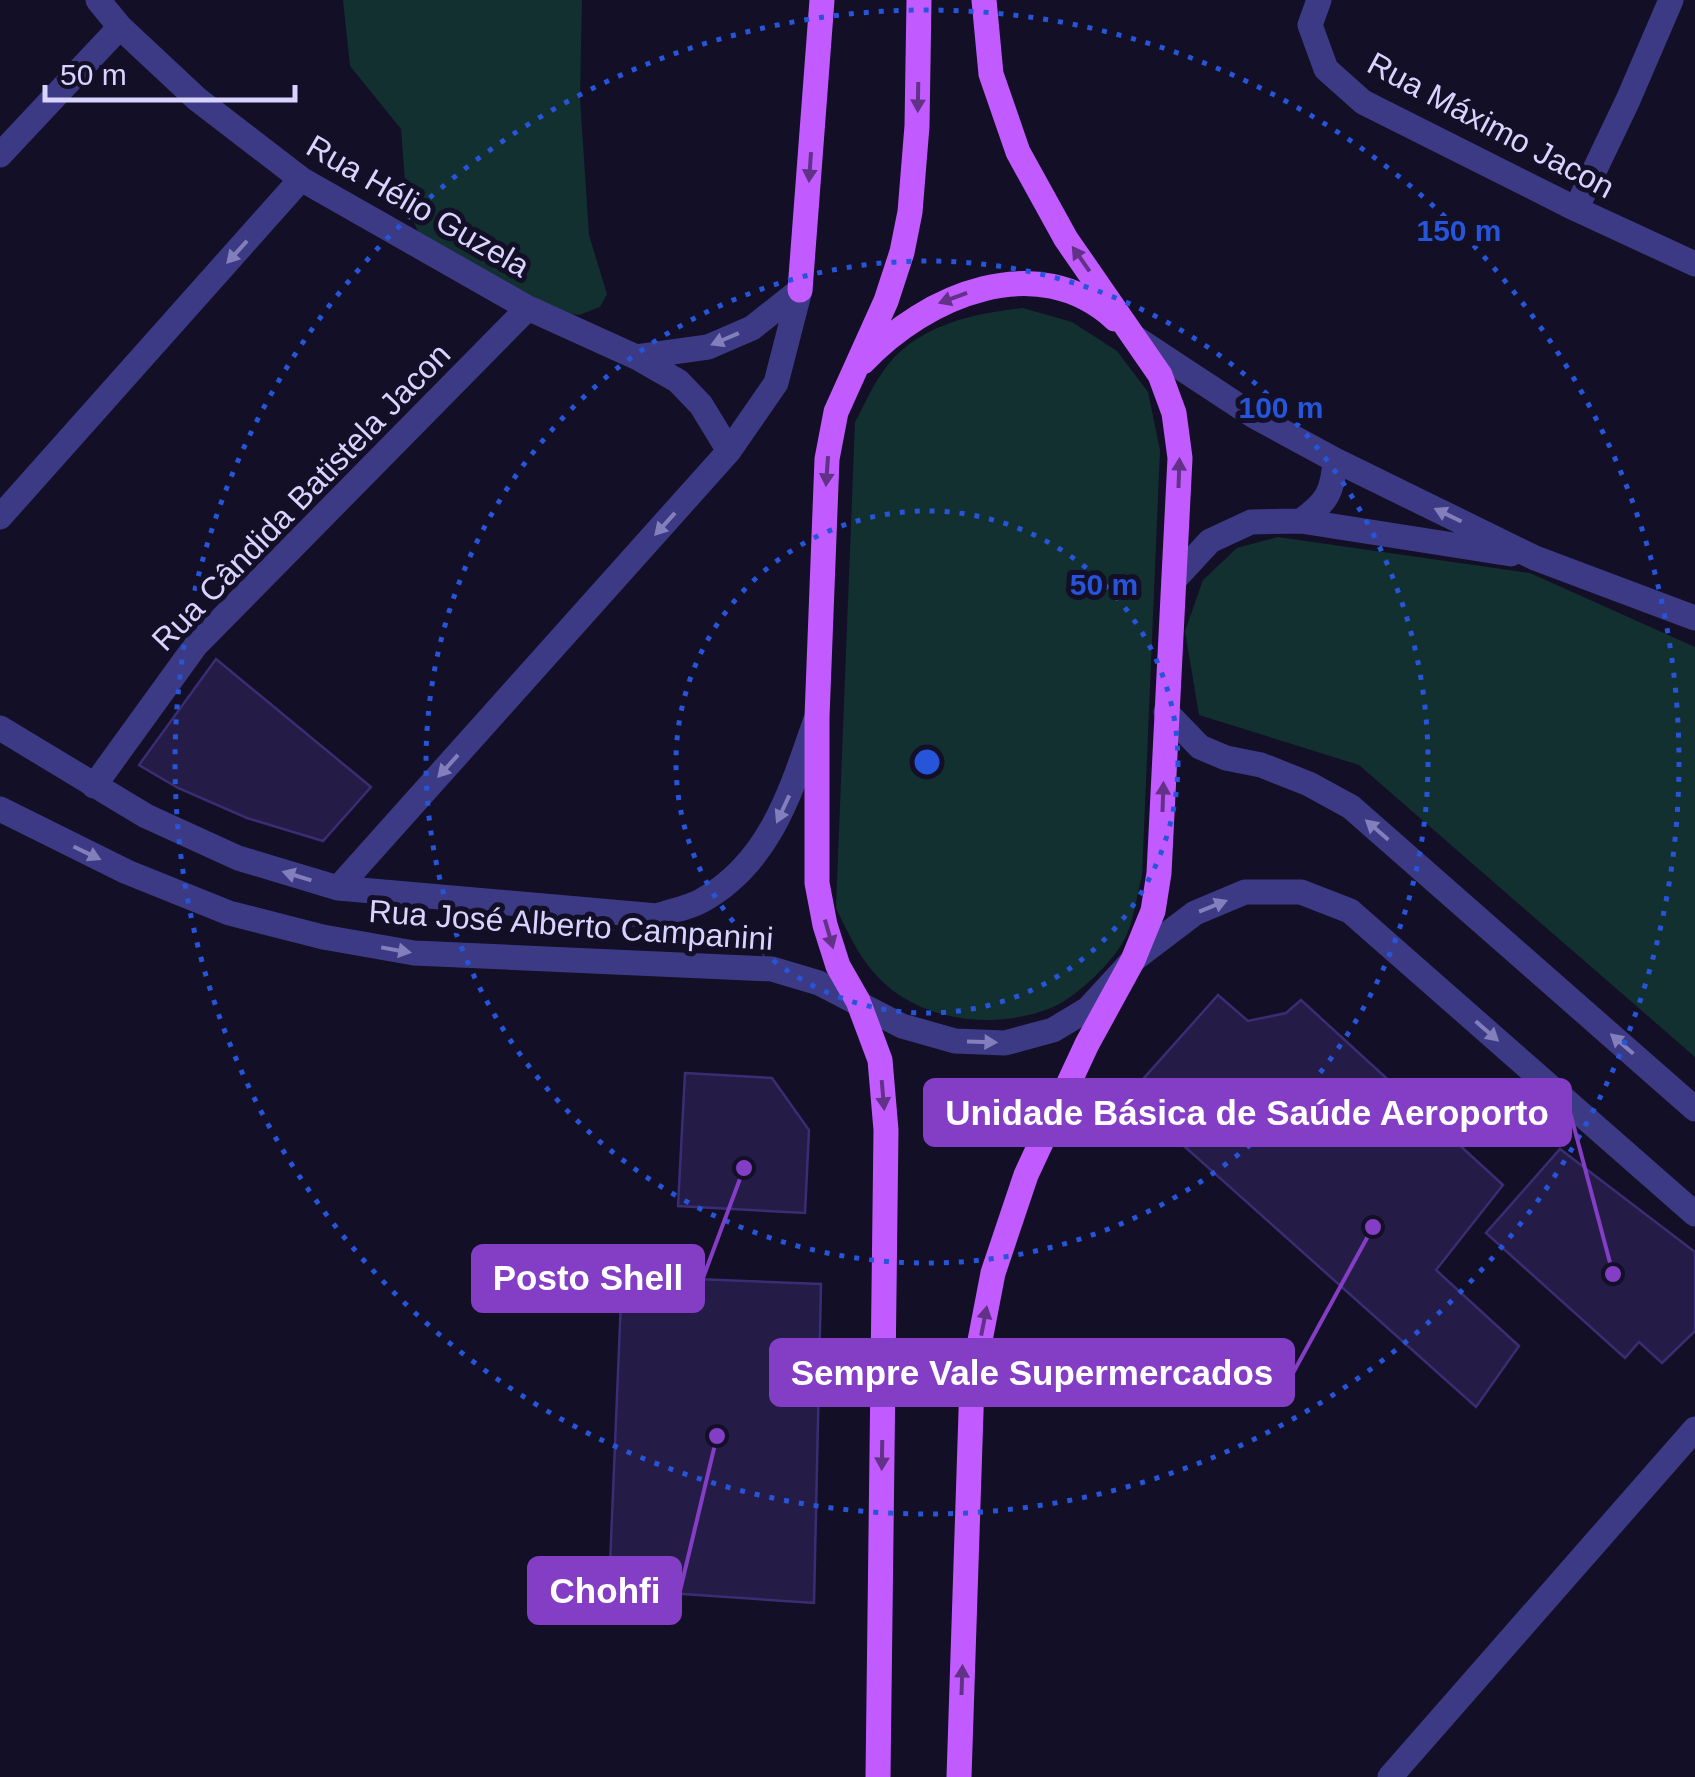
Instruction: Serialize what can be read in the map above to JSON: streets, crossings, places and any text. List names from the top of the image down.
{
  "streets": {
    "street": [
      "Rua Máximo Jacon",
      "Rua Hélio Guzela",
      "Rua Cândida Batistela Jacon",
      "Rua José Alberto Campanini"
    ]
  },
  "crossings": [
    ["Rua Hélio Guzela", "Rua Cândida Batistela Jacon"],
    ["Rua Cândida Batistela Jacon", "Rua José Alberto Campanini"]
  ],
  "places": [
    "Posto Shell",
    "Sempre Vale Supermercados",
    "Unidade Básica de Saúde Aeroporto",
    "Chohfi"
  ],
  "scale_bar": "50 m",
  "rings": ["150 m", "100 m", "50 m"]
}
